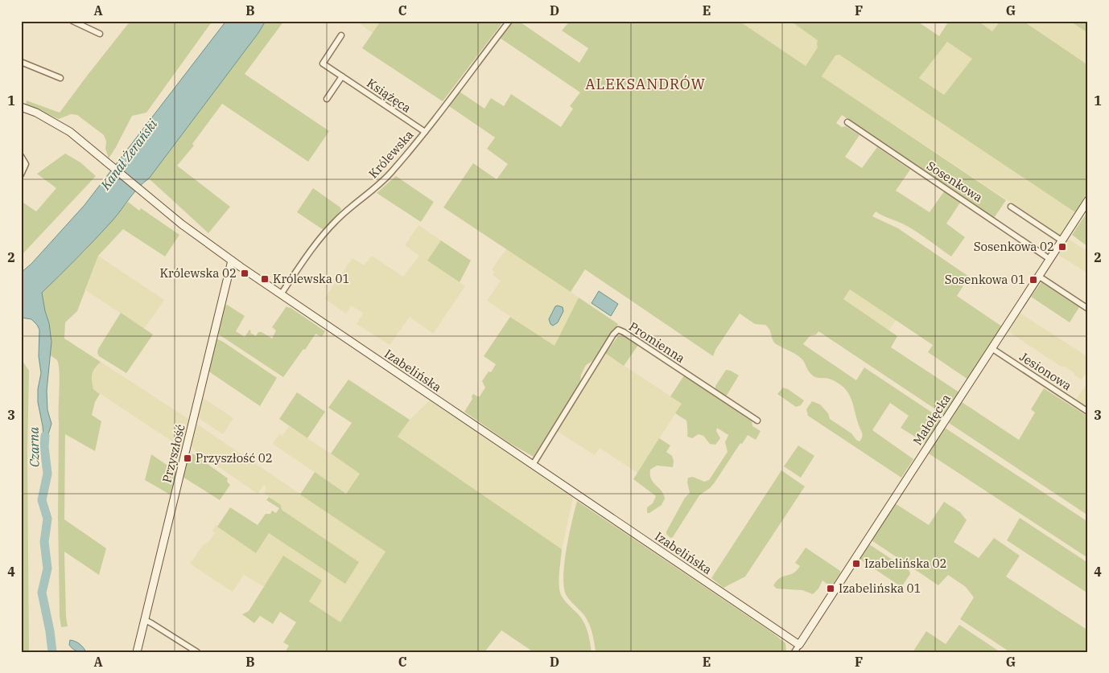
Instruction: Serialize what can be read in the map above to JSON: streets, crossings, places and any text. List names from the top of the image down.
{
  "streets": {
    "street": [
      "Książęca",
      "Królewska",
      "Sosenkowa",
      "Promienna",
      "Izabelińska",
      "Jesionowa",
      "Małołęcka",
      "Przyszłość"
    ]
  },
  "crossings": [
    ["Książęca", "Królewska"],
    ["Królewska", "Izabelińska"],
    ["Sosenkowa", "Małołęcka"],
    ["Promienna", "Izabelińska"],
    ["Izabelińska", "Małołęcka"],
    ["Izabelińska", "Przyszłość"],
    ["Jesionowa", "Małołęcka"]
  ],
  "districts": ["ALEKSANDRÓW"],
  "water": ["Kanał Żerański", "Czarna"],
  "places": {
    "transit": [
      "Sosenkowa 02",
      "Królewska 02",
      "Królewska 01",
      "Sosenkowa 01",
      "Przyszłość 02",
      "Izabelińska 02",
      "Izabelińska 01"
    ]
  },
  "grid": {
    "columns": [
      "A",
      "B",
      "C",
      "D",
      "E",
      "F",
      "G"
    ],
    "rows": [
      "1",
      "2",
      "3",
      "4"
    ]
  }
}
